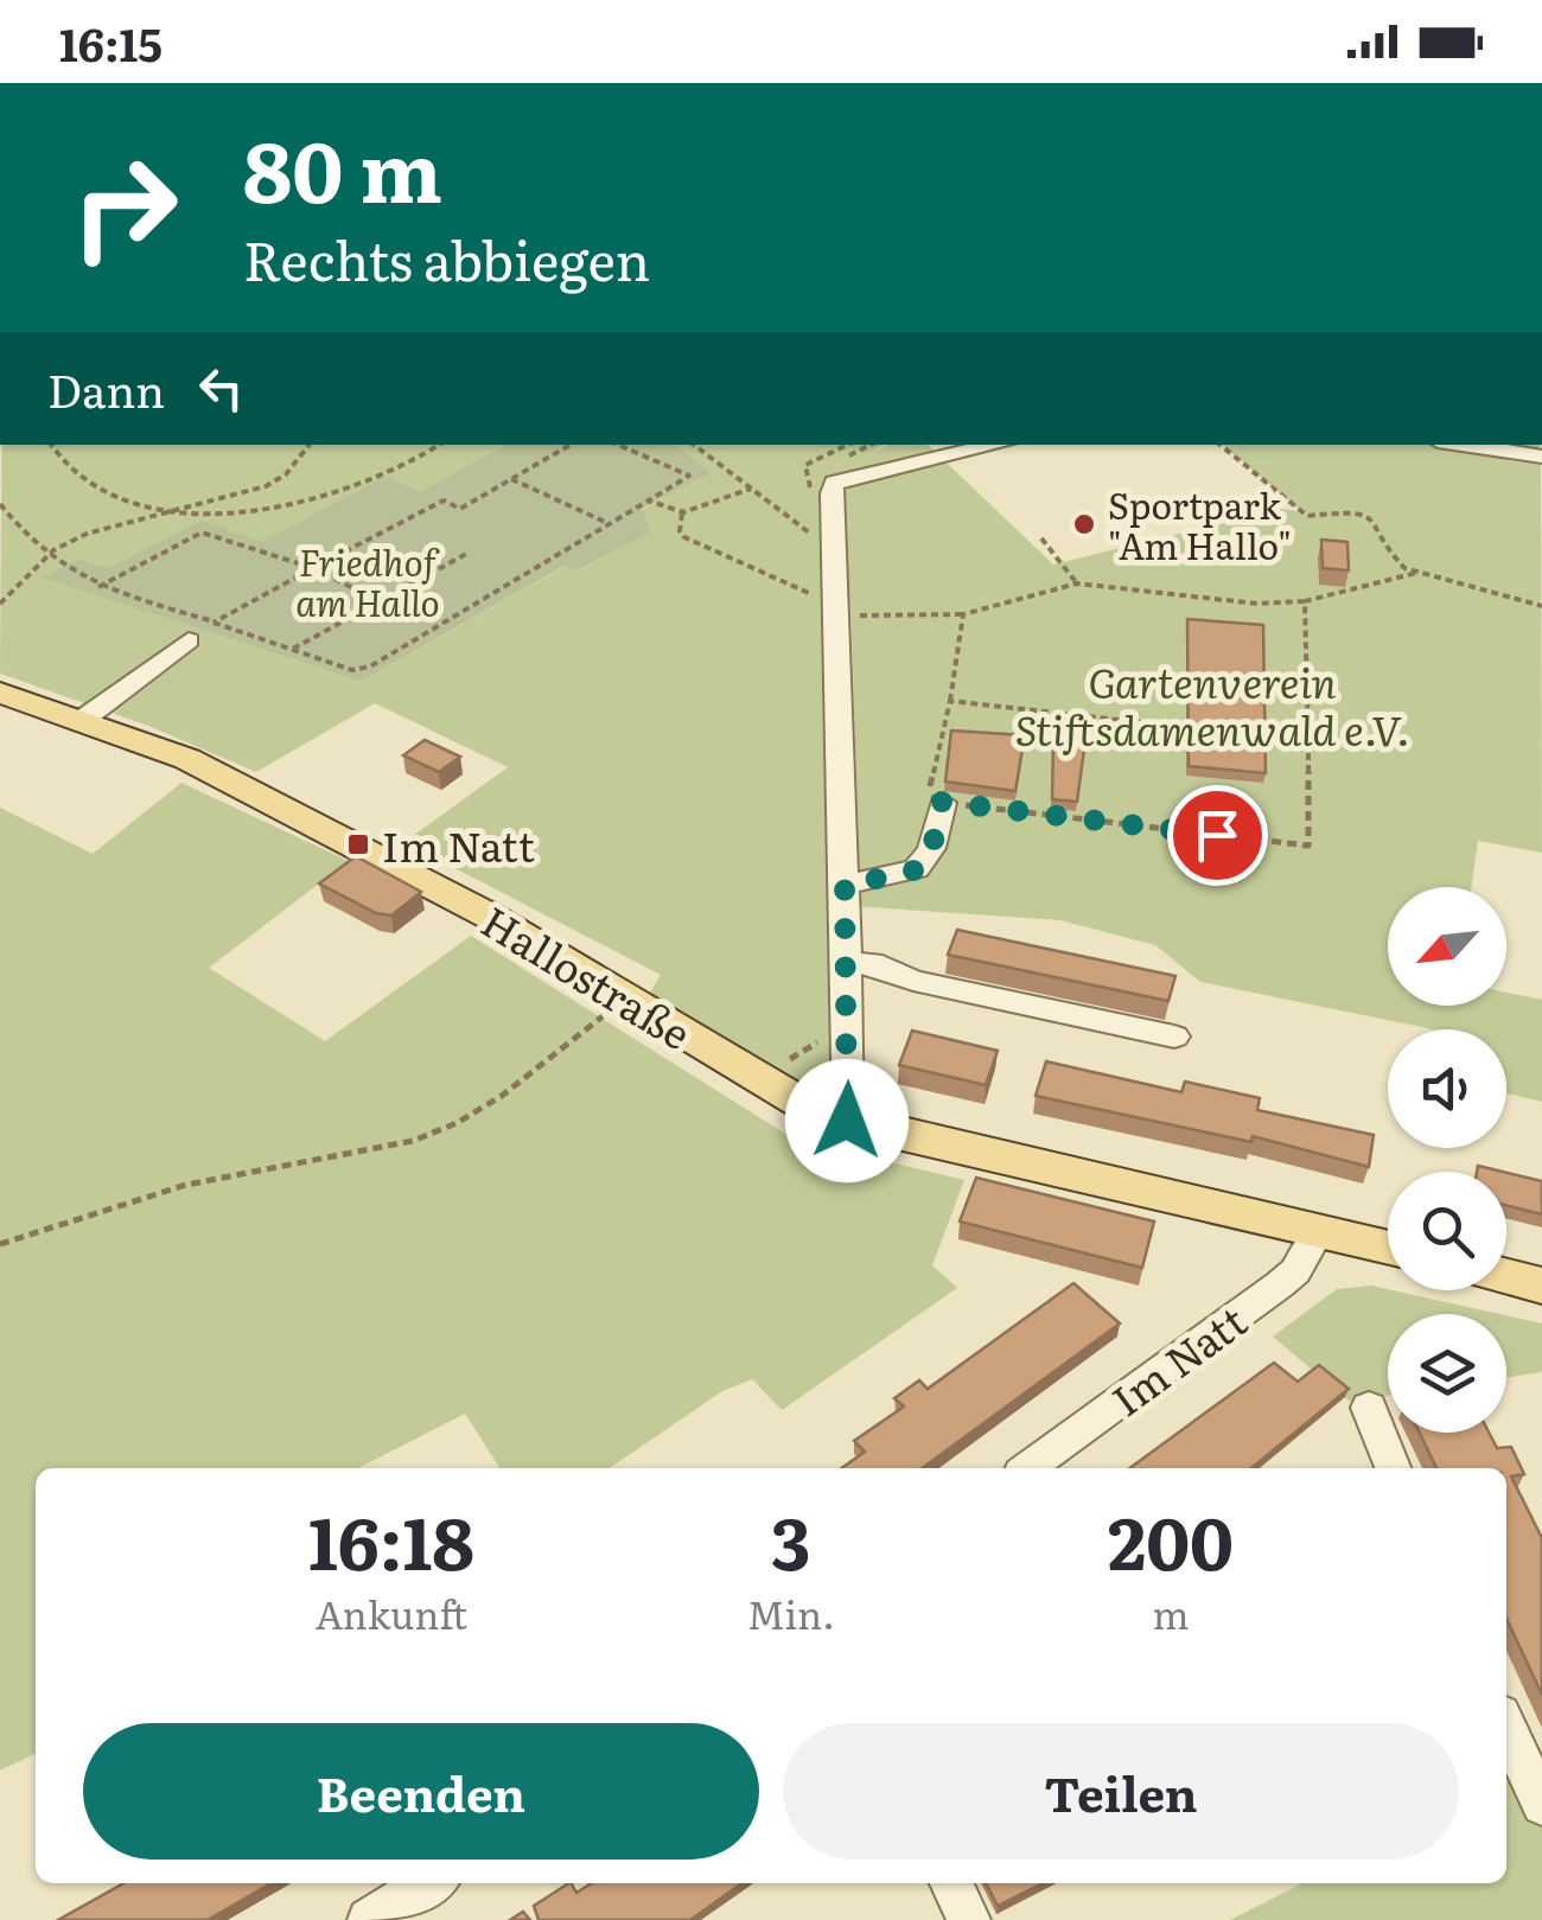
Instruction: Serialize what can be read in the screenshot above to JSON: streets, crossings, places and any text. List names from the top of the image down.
{
  "streets": {
    "main road": ["Hallostraße"],
    "street": ["Im Natt"]
  },
  "crossings": [
    ["Hallostraße", "Im Natt"]
  ],
  "parks": ["Friedhof am Hallo", "Gartenverein Stiftsdamenwald e.V."],
  "places": {
    "other": ["Sportpark \"Am Hallo\""],
    "transit": ["Im Natt"]
  },
  "north": "bottom left",
  "page": {
    "status": "16:15",
    "turn": ["80 m", "Rechts abbiegen"],
    "then": "Dann",
    "eta": [
      "16:18",
      "Ankunft",
      "3",
      "Min.",
      "200",
      "m"
    ],
    "buttons": ["Beenden", "Teilen"]
  }
}
